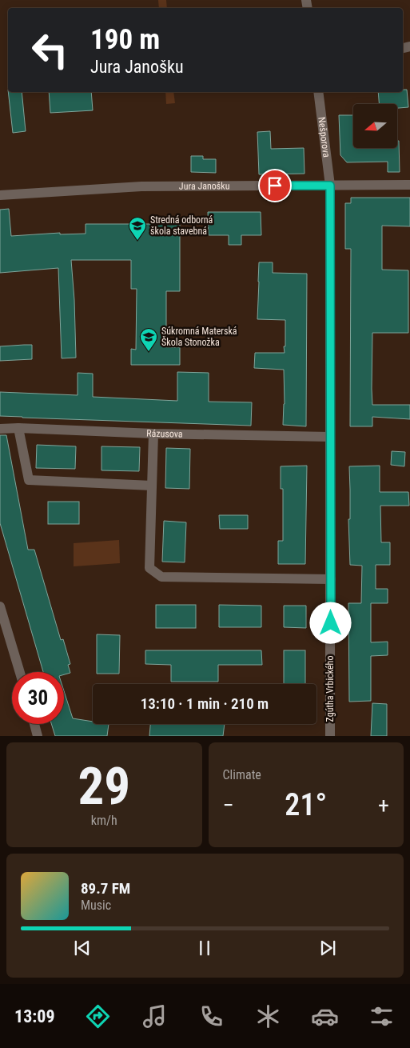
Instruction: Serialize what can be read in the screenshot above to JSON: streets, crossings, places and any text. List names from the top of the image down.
{
  "streets": {
    "street": [
      "Nešporova",
      "Jura Janošku",
      "Rázusova",
      "Zgútha Vrbického"
    ]
  },
  "crossings": [
    ["Nešporova", "Jura Janošku"],
    ["Nešporova", "Zgútha Vrbického"],
    ["Jura Janošku", "Zgútha Vrbického"],
    ["Rázusova", "Zgútha Vrbického"]
  ],
  "places": {
    "school or university": ["Stredná odborná škola stavebná", "Súkromná Materská Škola Stonožka"]
  },
  "north": "left",
  "page": {
    "turn": ["190 m", "Jura Janošku"],
    "limit": "30",
    "trip": "13:10 · 1 min · 210 m",
    "tile": [
      ["29", "km/h"],
      "Climate"
    ],
    "heat": ["−", "21°", "+"],
    "song": ["89.7 FM", "Music"],
    "tabs": "13:09"
  }
}
